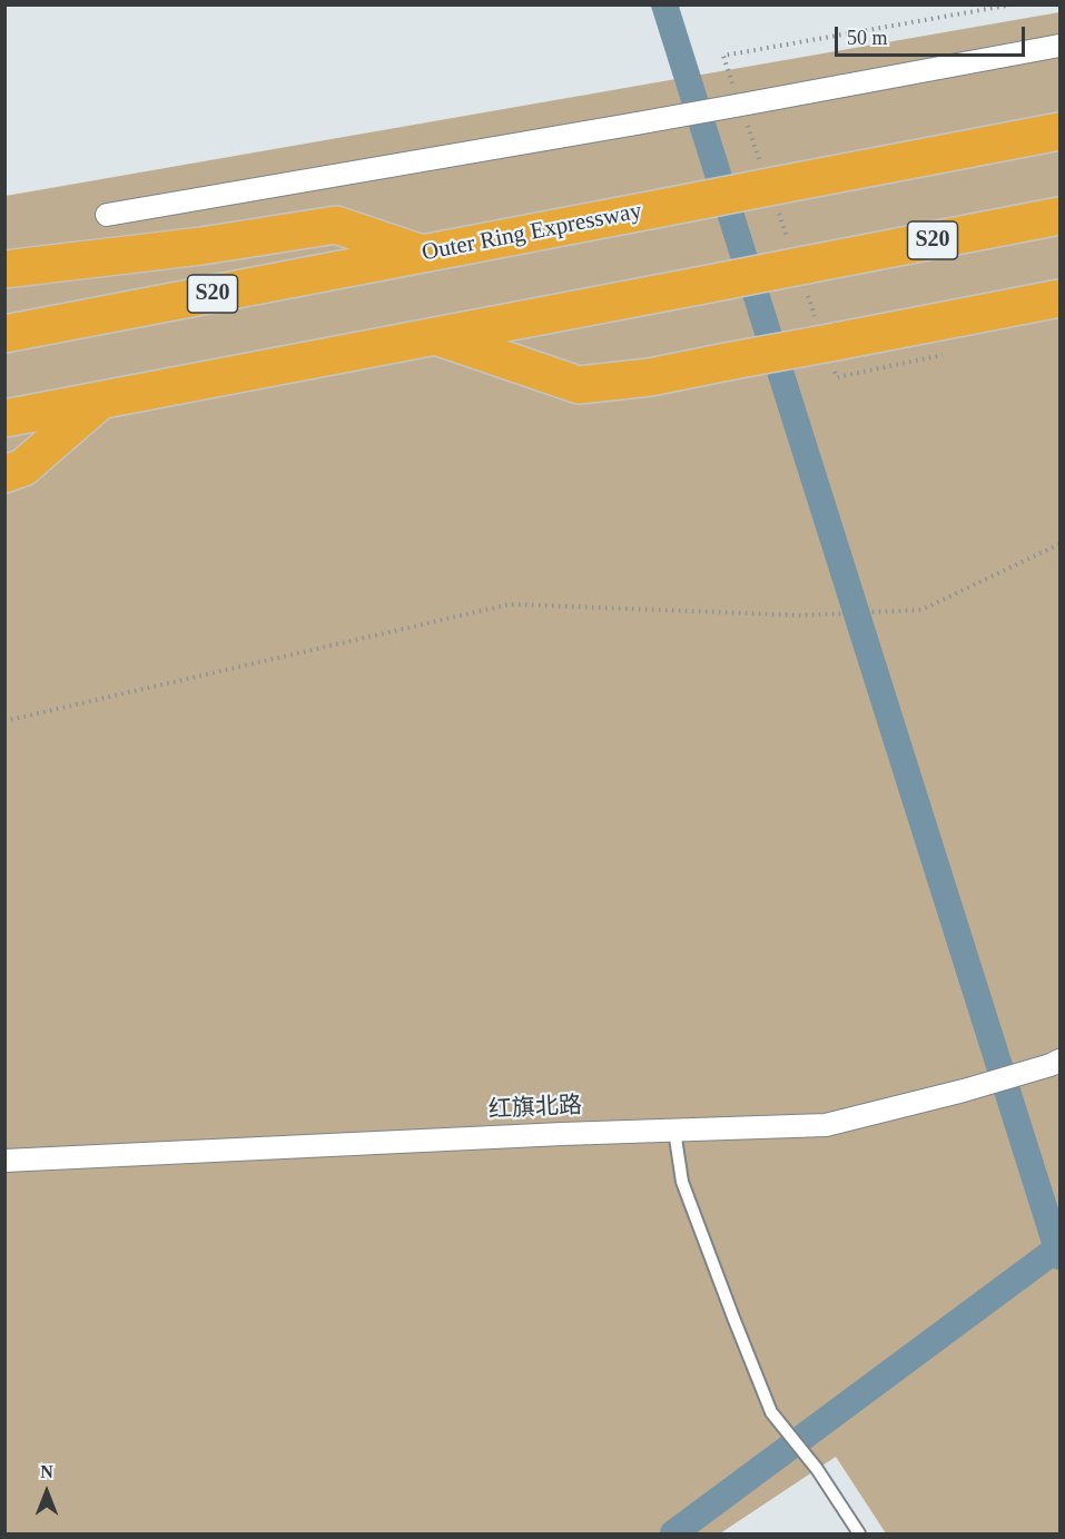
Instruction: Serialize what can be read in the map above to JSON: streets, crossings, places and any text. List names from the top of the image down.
{
  "streets": {
    "highway": ["Outer Ring Expressway", "S20"],
    "street": ["红旗北路"]
  },
  "scale_bar": "50 m",
  "north": "top"
}
